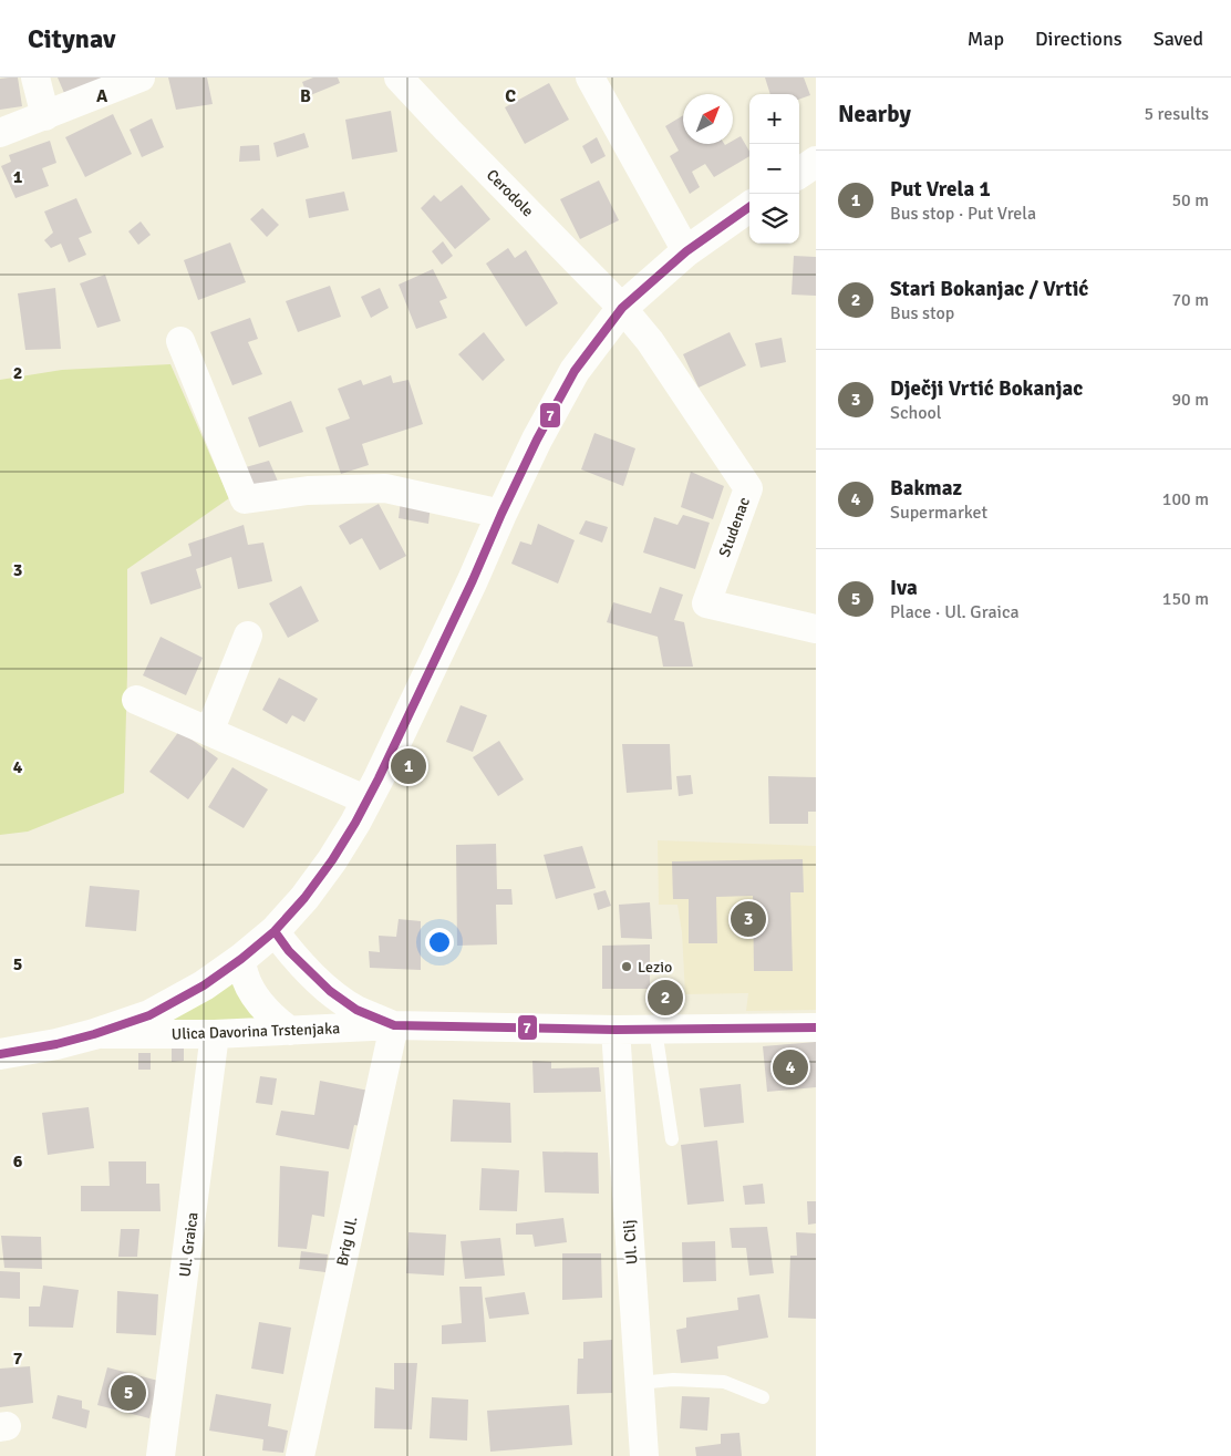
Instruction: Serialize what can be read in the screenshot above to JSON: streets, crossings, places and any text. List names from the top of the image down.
{
  "streets": {
    "street": [
      "Cerodole",
      "Studenac",
      "Ulica Davorina Trstenjaka",
      "Brig Ul.",
      "Ul. Cilj",
      "Ul. Graica"
    ]
  },
  "crossings": [
    ["Cerodole", "Studenac"],
    ["Ulica Davorina Trstenjaka", "Brig Ul."],
    ["Ulica Davorina Trstenjaka", "Ul. Cilj"],
    ["Ulica Davorina Trstenjaka", "Ul. Graica"]
  ],
  "places": ["Lezio"],
  "lines": ["transit line 7"],
  "north": "top right",
  "page": {
    "header": "Citynav",
    "nav": ["Map", "Directions", "Saved"],
    "heading": ["Nearby", "5 results"],
    "map_buttons": ["+", "−"],
    "list": [
      {
        "mark": "1",
        "name": "Put Vrela 1",
        "note": "Bus stop · Put Vrela",
        "value": "50 m"
      },
      {
        "mark": "2",
        "name": "Stari Bokanjac / Vrtić",
        "note": "Bus stop",
        "value": "70 m"
      },
      {
        "mark": "3",
        "name": "Dječji Vrtić Bokanjac",
        "note": "School",
        "value": "90 m"
      },
      {
        "mark": "4",
        "name": "Bakmaz",
        "note": "Supermarket",
        "value": "100 m"
      },
      {
        "mark": "5",
        "name": "Iva",
        "note": "Place · Ul. Graica",
        "value": "150 m"
      }
    ],
    "pins": [
      "1",
      "3",
      "2",
      "4",
      "5"
    ]
  },
  "grid": {
    "columns": ["A", "B", "C"],
    "rows": [
      "1",
      "2",
      "3",
      "4",
      "5",
      "6",
      "7"
    ]
  }
}
